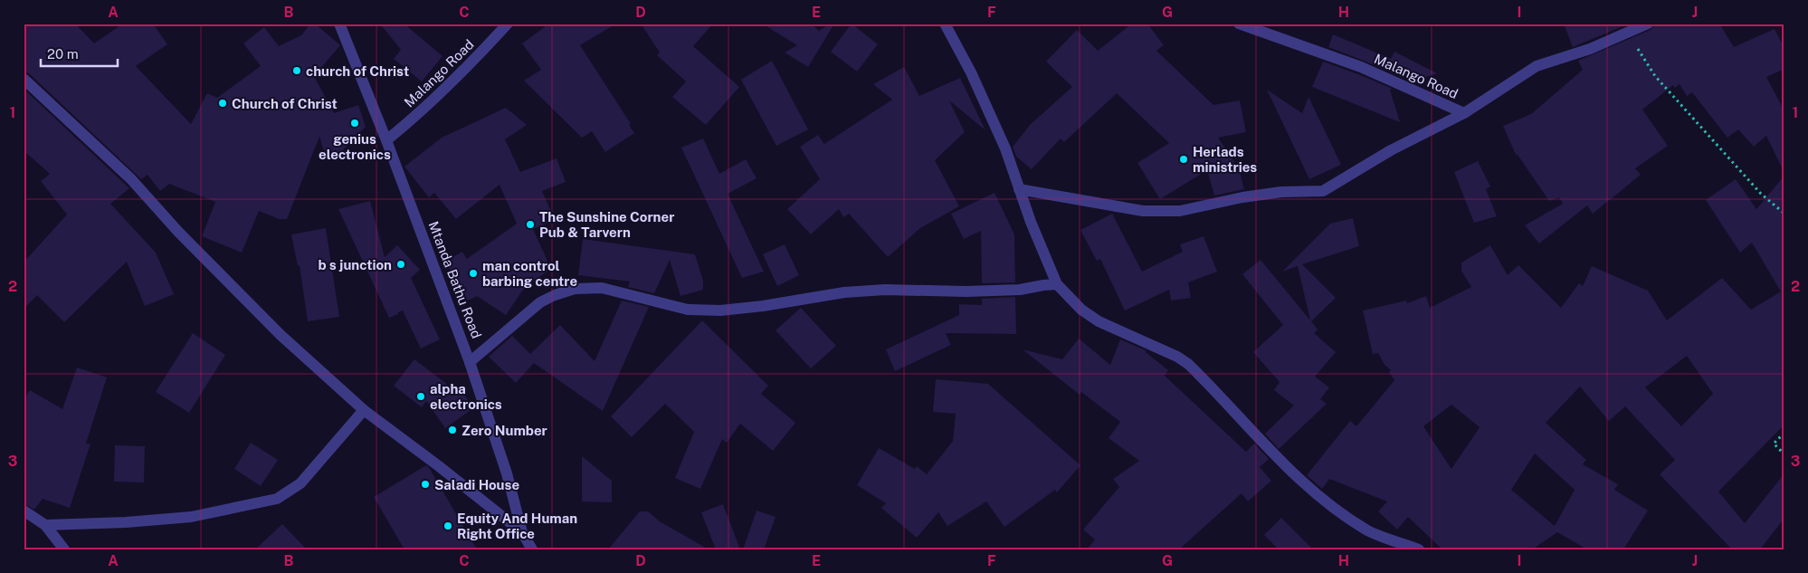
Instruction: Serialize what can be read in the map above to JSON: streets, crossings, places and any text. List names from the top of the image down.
{
  "streets": {
    "street": ["Malango Road", "Mtanda Bathu Road"]
  },
  "crossings": [
    ["Malango Road", "Mtanda Bathu Road"]
  ],
  "places": [
    "church of Christ",
    "Church of Christ",
    "genius electronics",
    "Herlads ministries",
    "The Sunshine Corner Pub & Tarvern",
    "b s junction",
    "man control barbing centre",
    "alpha electronics",
    "Zero Number",
    "Saladi House",
    "Equity And Human Right Office"
  ],
  "scale_bar": "20 m",
  "grid": {
    "columns": [
      "A",
      "B",
      "C",
      "D",
      "E",
      "F",
      "G",
      "H",
      "I",
      "J"
    ],
    "rows": ["1", "2", "3"]
  }
}
